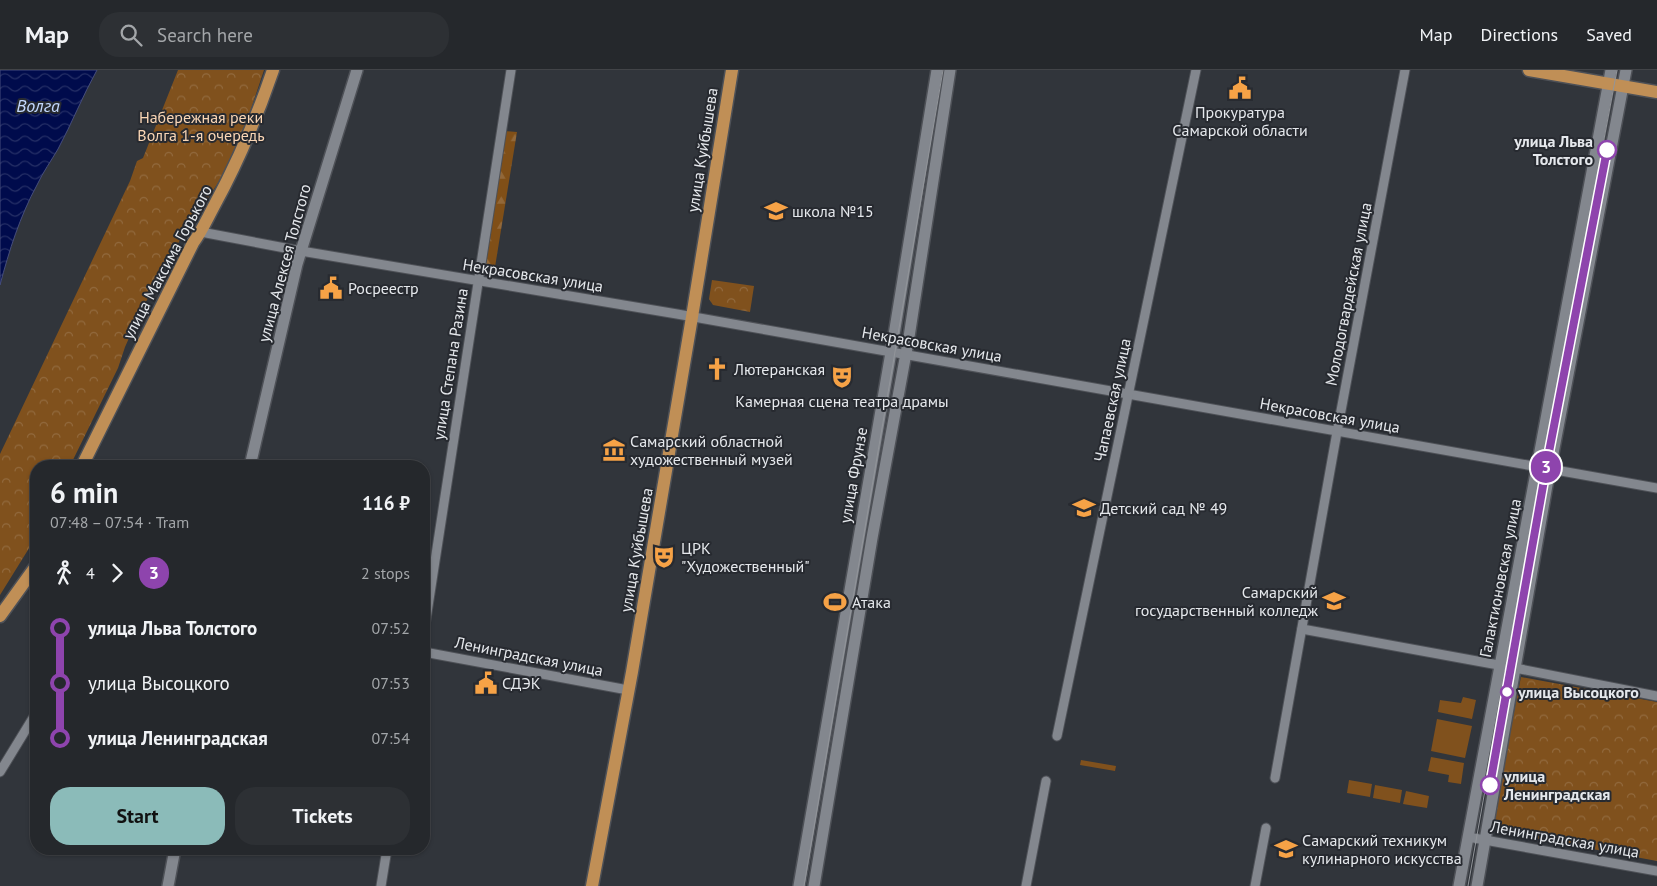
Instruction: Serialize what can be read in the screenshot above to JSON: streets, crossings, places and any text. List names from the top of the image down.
{
  "streets": {
    "main road": [
      "улица Куйбышева",
      "улица Максима Горького",
      "улица Алексея Толстого",
      "улица Фрунзе",
      "Галактионовская улица"
    ],
    "street": [
      "Некрасовская улица",
      "Молодогвардейская улица",
      "улица Степана Разина",
      "Чапаевская улица",
      "Ленинградская улица"
    ]
  },
  "crossings": [
    ["улица Куйбышева", "Некрасовская улица"],
    ["улица Куйбышева", "Ленинградская улица"],
    ["улица Максима Горького", "Некрасовская улица"],
    ["улица Алексея Толстого", "Некрасовская улица"],
    ["Некрасовская улица", "Молодогвардейская улица"],
    ["Некрасовская улица", "улица Степана Разина"],
    ["Некрасовская улица", "Чапаевская улица"],
    ["Некрасовская улица", "улица Фрунзе"],
    ["Некрасовская улица", "Галактионовская улица"],
    ["Галактионовская улица", "Ленинградская улица"]
  ],
  "water": ["Волга"],
  "parks": ["Набережная реки Волга 1-я очередь"],
  "places": {
    "public building": ["Прокуратура Самарской области", "Росреестр", "СДЭК"],
    "other": ["улица Льва Толстого", "улица Высоцкого", "улица Ленинградская"],
    "school or university": [
      "школа №15",
      "Детский сад № 49",
      "Самарский государственный колледж",
      "Самарский техникум кулинарного искусства"
    ],
    "church": ["Лютеранская"],
    "theatre": ["Камерная сцена театра драмы", "ЦРК \"Художественный\""],
    "museum": ["Самарский областной художественный музей"],
    "sports": ["Атака"]
  },
  "lines": ["tram line 3"],
  "page": {
    "header": "Map",
    "search": "Search here",
    "nav": ["Map", "Directions", "Saved"],
    "on_map": "3",
    "heading": ["6 min", "07:48 – 07:54 · Tram", "116 ₽"],
    "legs": ["4", "3", "2 stops"],
    "list": [
      {
        "name": "улица Льва Толстого",
        "value": "07:52"
      },
      {
        "name": "улица Высоцкого",
        "value": "07:53"
      },
      {
        "name": "улица Ленинградская",
        "value": "07:54"
      }
    ],
    "buttons": ["Start", "Tickets"]
  }
}
